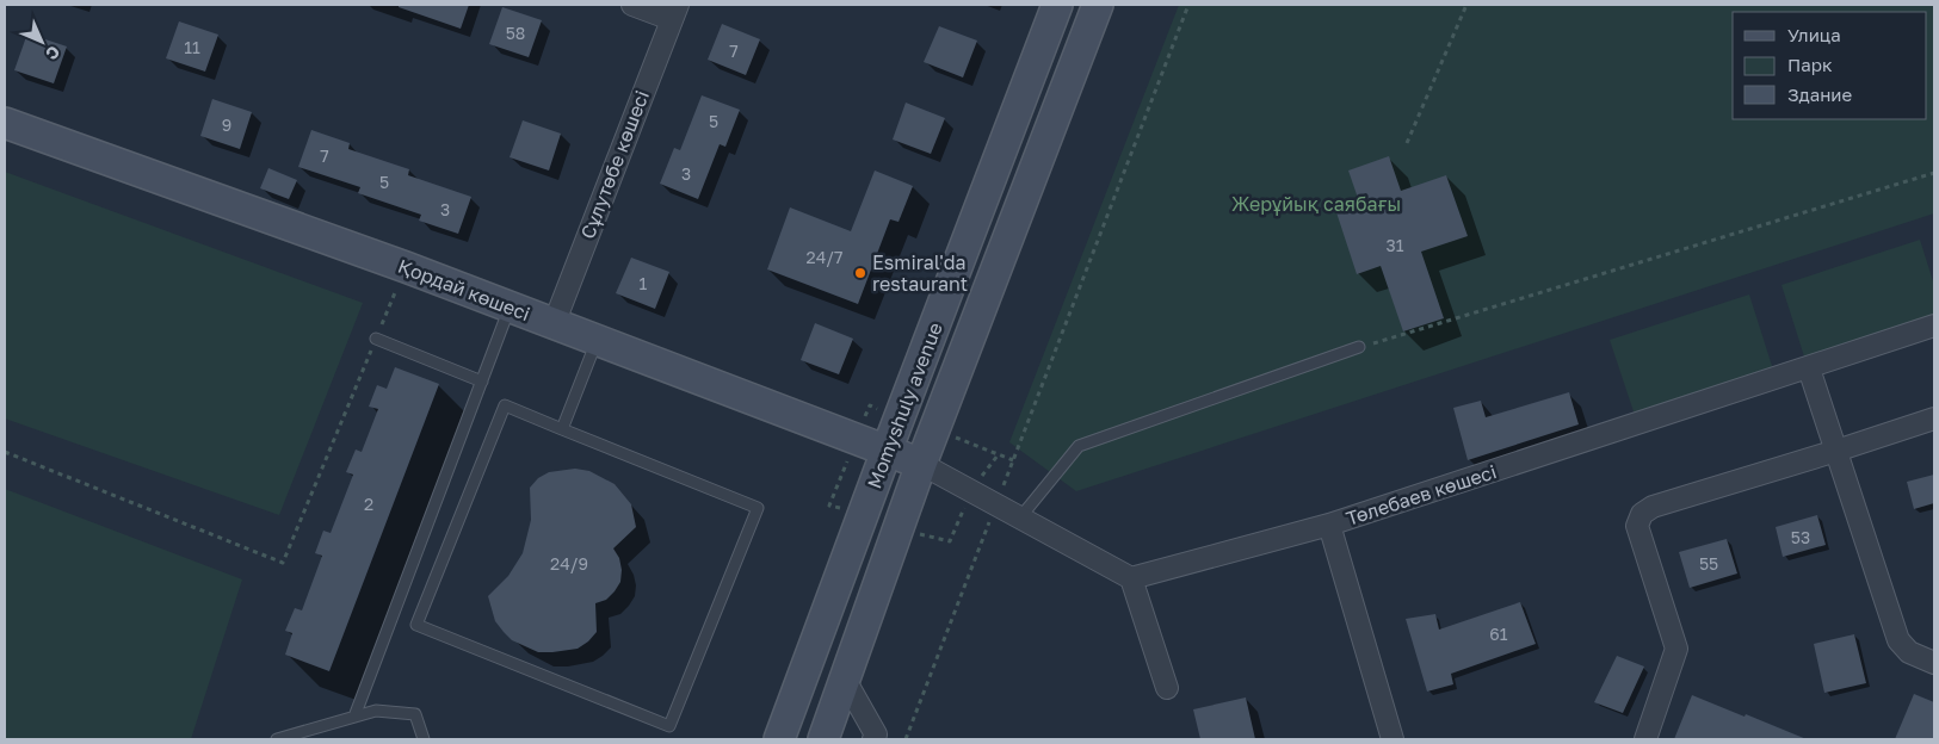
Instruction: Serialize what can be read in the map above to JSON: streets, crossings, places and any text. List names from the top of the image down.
{
  "streets": {
    "main road": ["Қордай көшесі", "Momyshuly avenue"],
    "street": ["Сұлутөбе көшесі", "Төлебаев көшесі"]
  },
  "crossings": [
    ["Сұлутөбе көшесі", "Қордай көшесі"],
    ["Қордай көшесі", "Momyshuly avenue"]
  ],
  "parks": ["Жерұйық саябағы"],
  "places": ["Esmiral'da restaurant"],
  "house_numbers": [
    "58",
    "11",
    "7",
    "5",
    "9",
    "7",
    "3",
    "5",
    "3",
    "31",
    "24/7",
    "1",
    "2",
    "53",
    "24/9",
    "55",
    "61"
  ],
  "legend": ["Улица", "Парк", "Здание"],
  "north": "bottom right"
}
